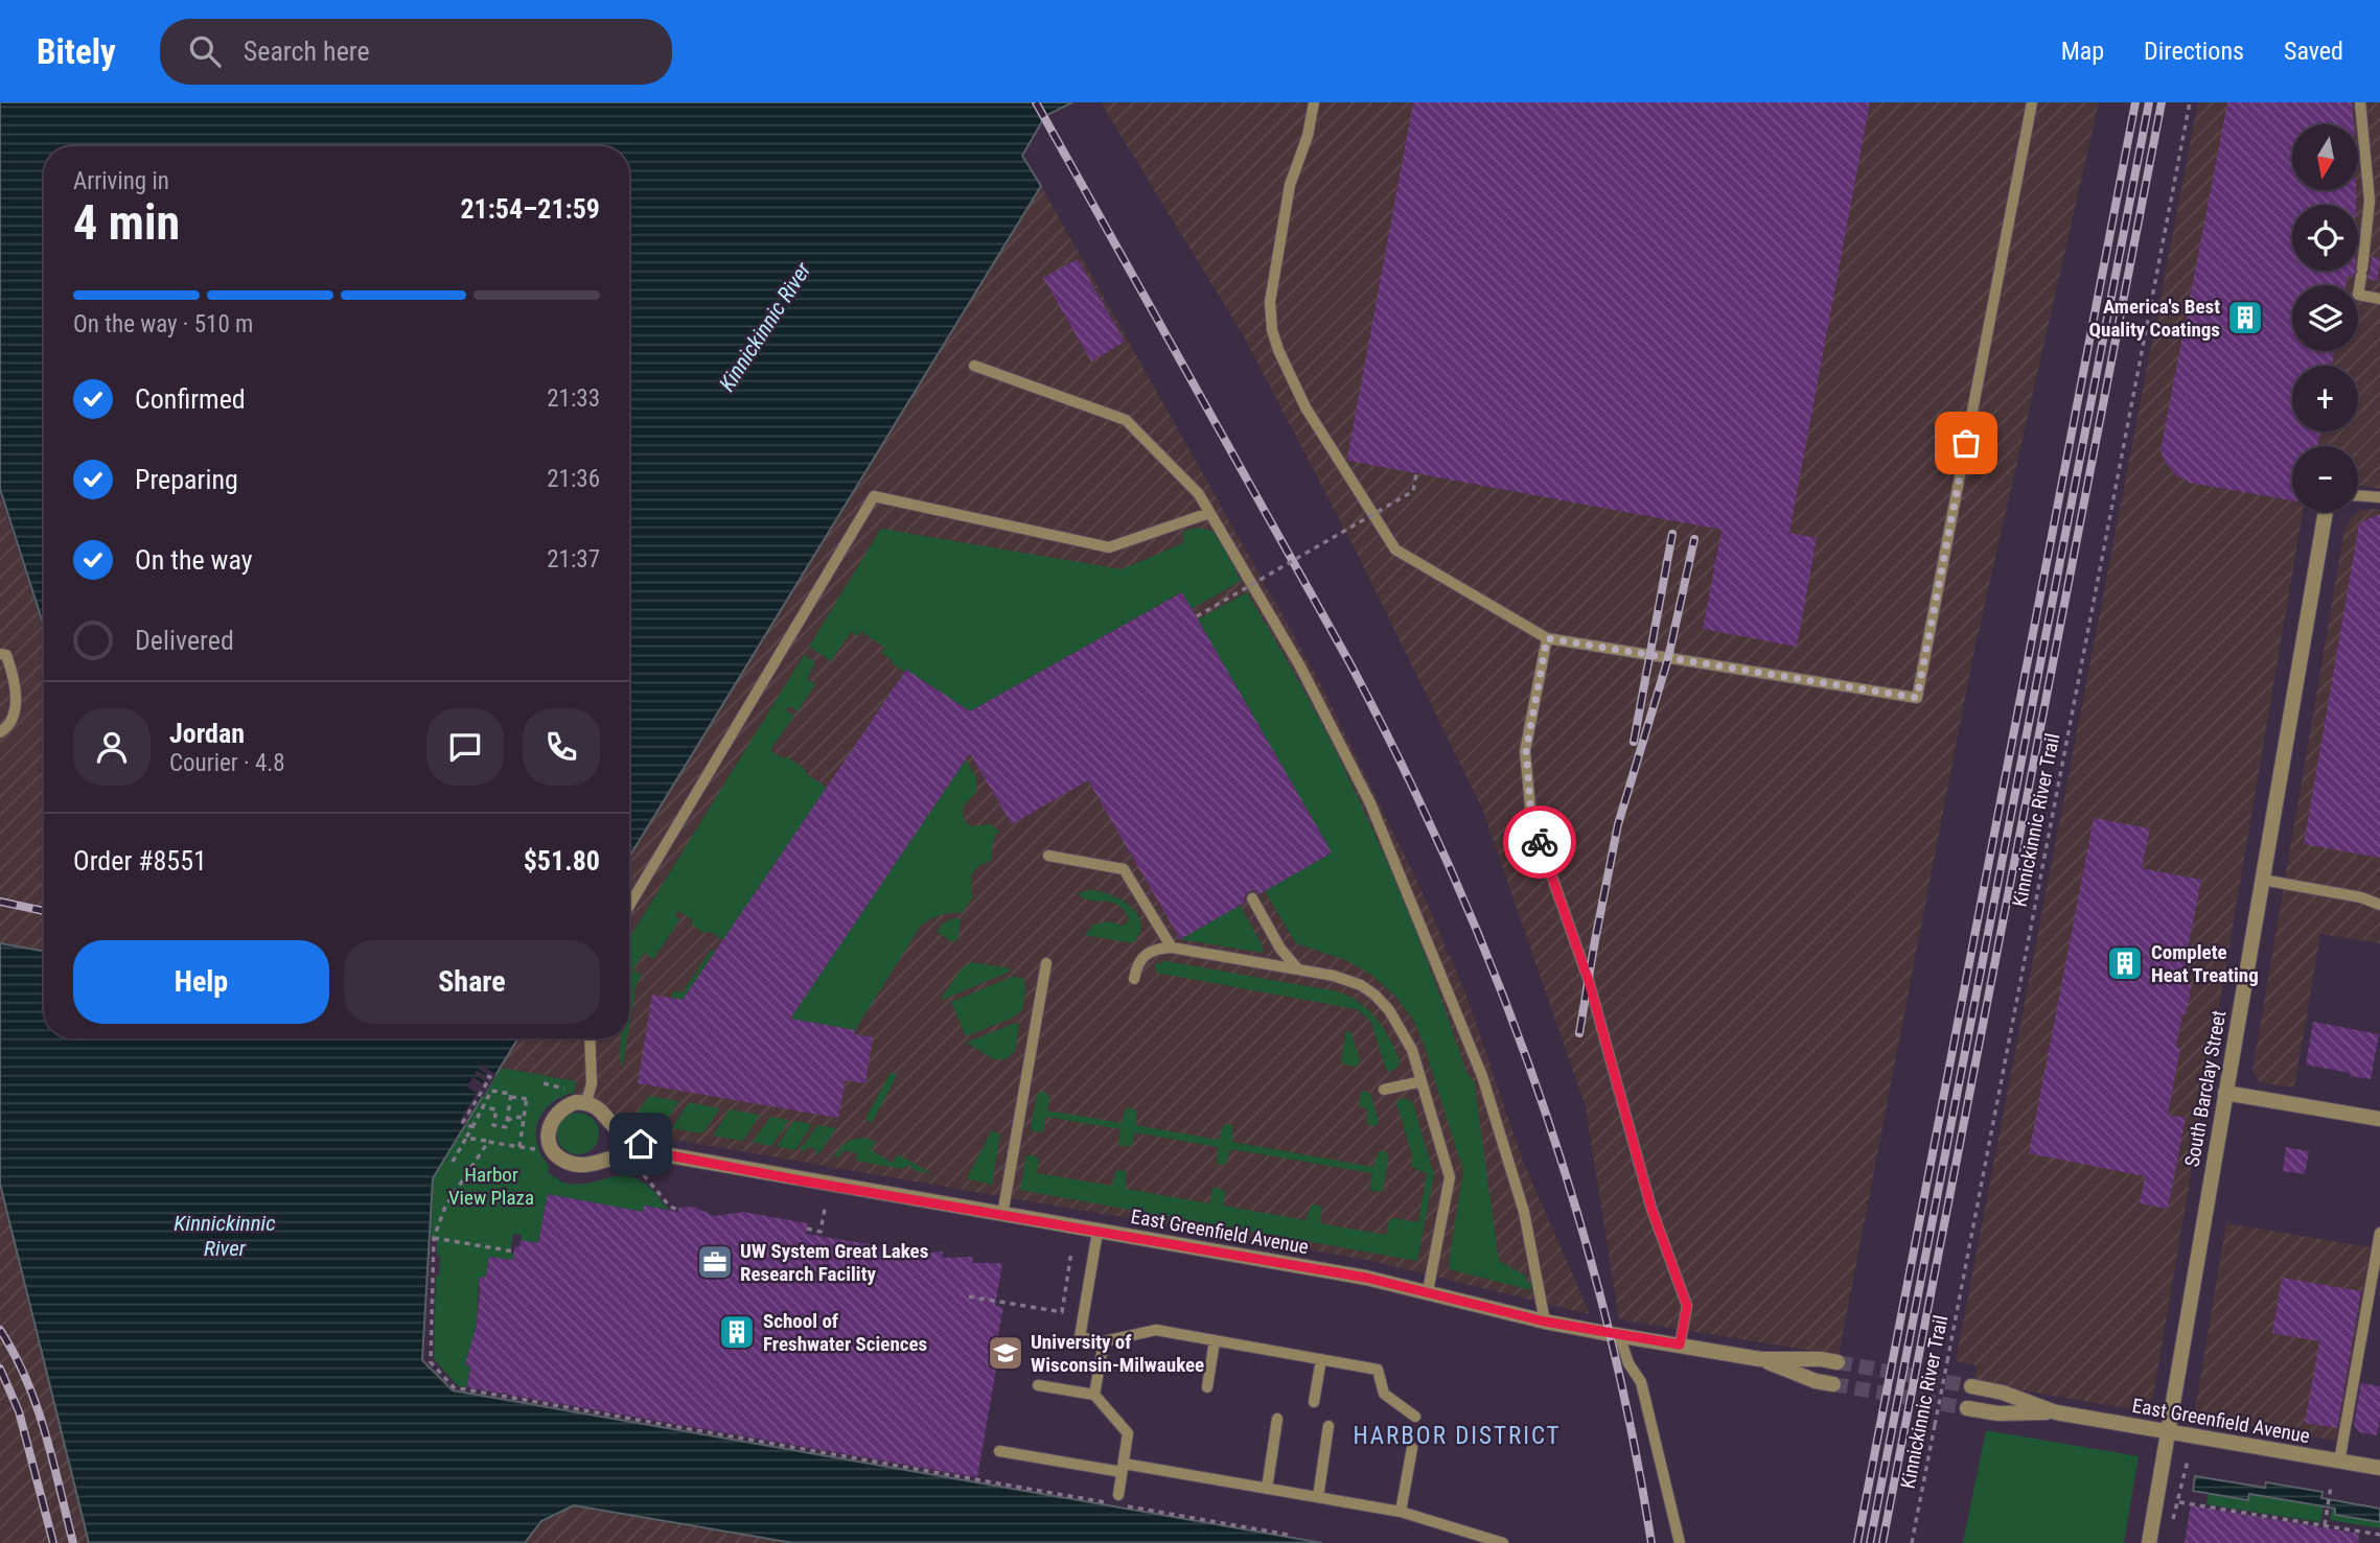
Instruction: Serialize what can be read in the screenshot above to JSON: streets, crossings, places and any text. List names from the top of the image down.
{
  "streets": {
    "street": ["South Barclay Street", "East Greenfield Avenue"],
    "path": ["Kinnickinnic River Trail"]
  },
  "crossings": [
    ["South Barclay Street", "East Greenfield Avenue"]
  ],
  "districts": ["HARBOR DISTRICT"],
  "water": ["Kinnickinnic River"],
  "parks": ["Harbor View Plaza"],
  "places": {
    "building": ["America's Best Quality Coatings", "Complete Heat Treating", "School of Freshwater Sciences"],
    "office": ["UW System Great Lakes Research Facility"],
    "school or university": ["University of Wisconsin-Milwaukee"]
  },
  "north": "bottom",
  "page": {
    "header": "Bitely",
    "search": "Search here",
    "nav": ["Map", "Directions", "Saved"],
    "map_buttons": ["+", "−"],
    "heading": ["4 min", "Arriving in", "21:54–21:59"],
    "panel": [
      "Jordan",
      "Courier · 4.8",
      "Order #8551",
      "$51.80"
    ],
    "bar": "On the way · 510 m",
    "list": [
      ["Confirmed", "21:33"],
      ["Preparing", "21:36"],
      ["On the way", "21:37"],
      "Delivered"
    ],
    "buttons": ["Help", "Share"]
  }
}
